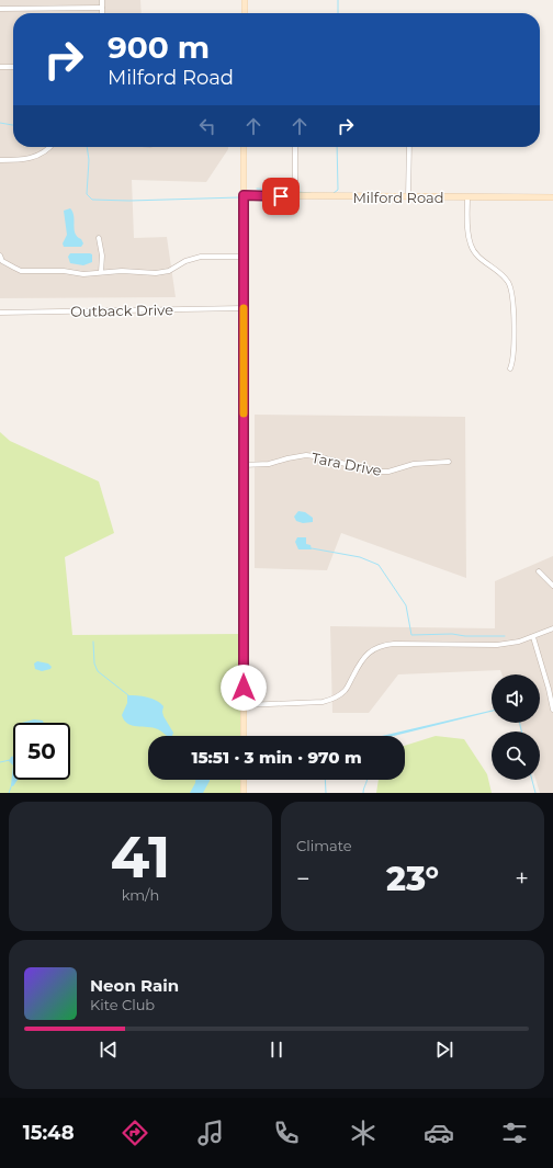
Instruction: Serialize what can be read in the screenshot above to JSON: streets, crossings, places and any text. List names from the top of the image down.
{
  "streets": {
    "main road": ["Milford Road"],
    "street": ["Outback Drive", "Tara Drive"]
  },
  "page": {
    "turn": ["900 m", "Milford Road"],
    "limit": "50",
    "trip": "15:51 · 3 min · 970 m",
    "tile": [
      ["41", "km/h"],
      "Climate"
    ],
    "heat": ["−", "23°", "+"],
    "song": ["Neon Rain", "Kite Club"],
    "tabs": "15:48"
  }
}
